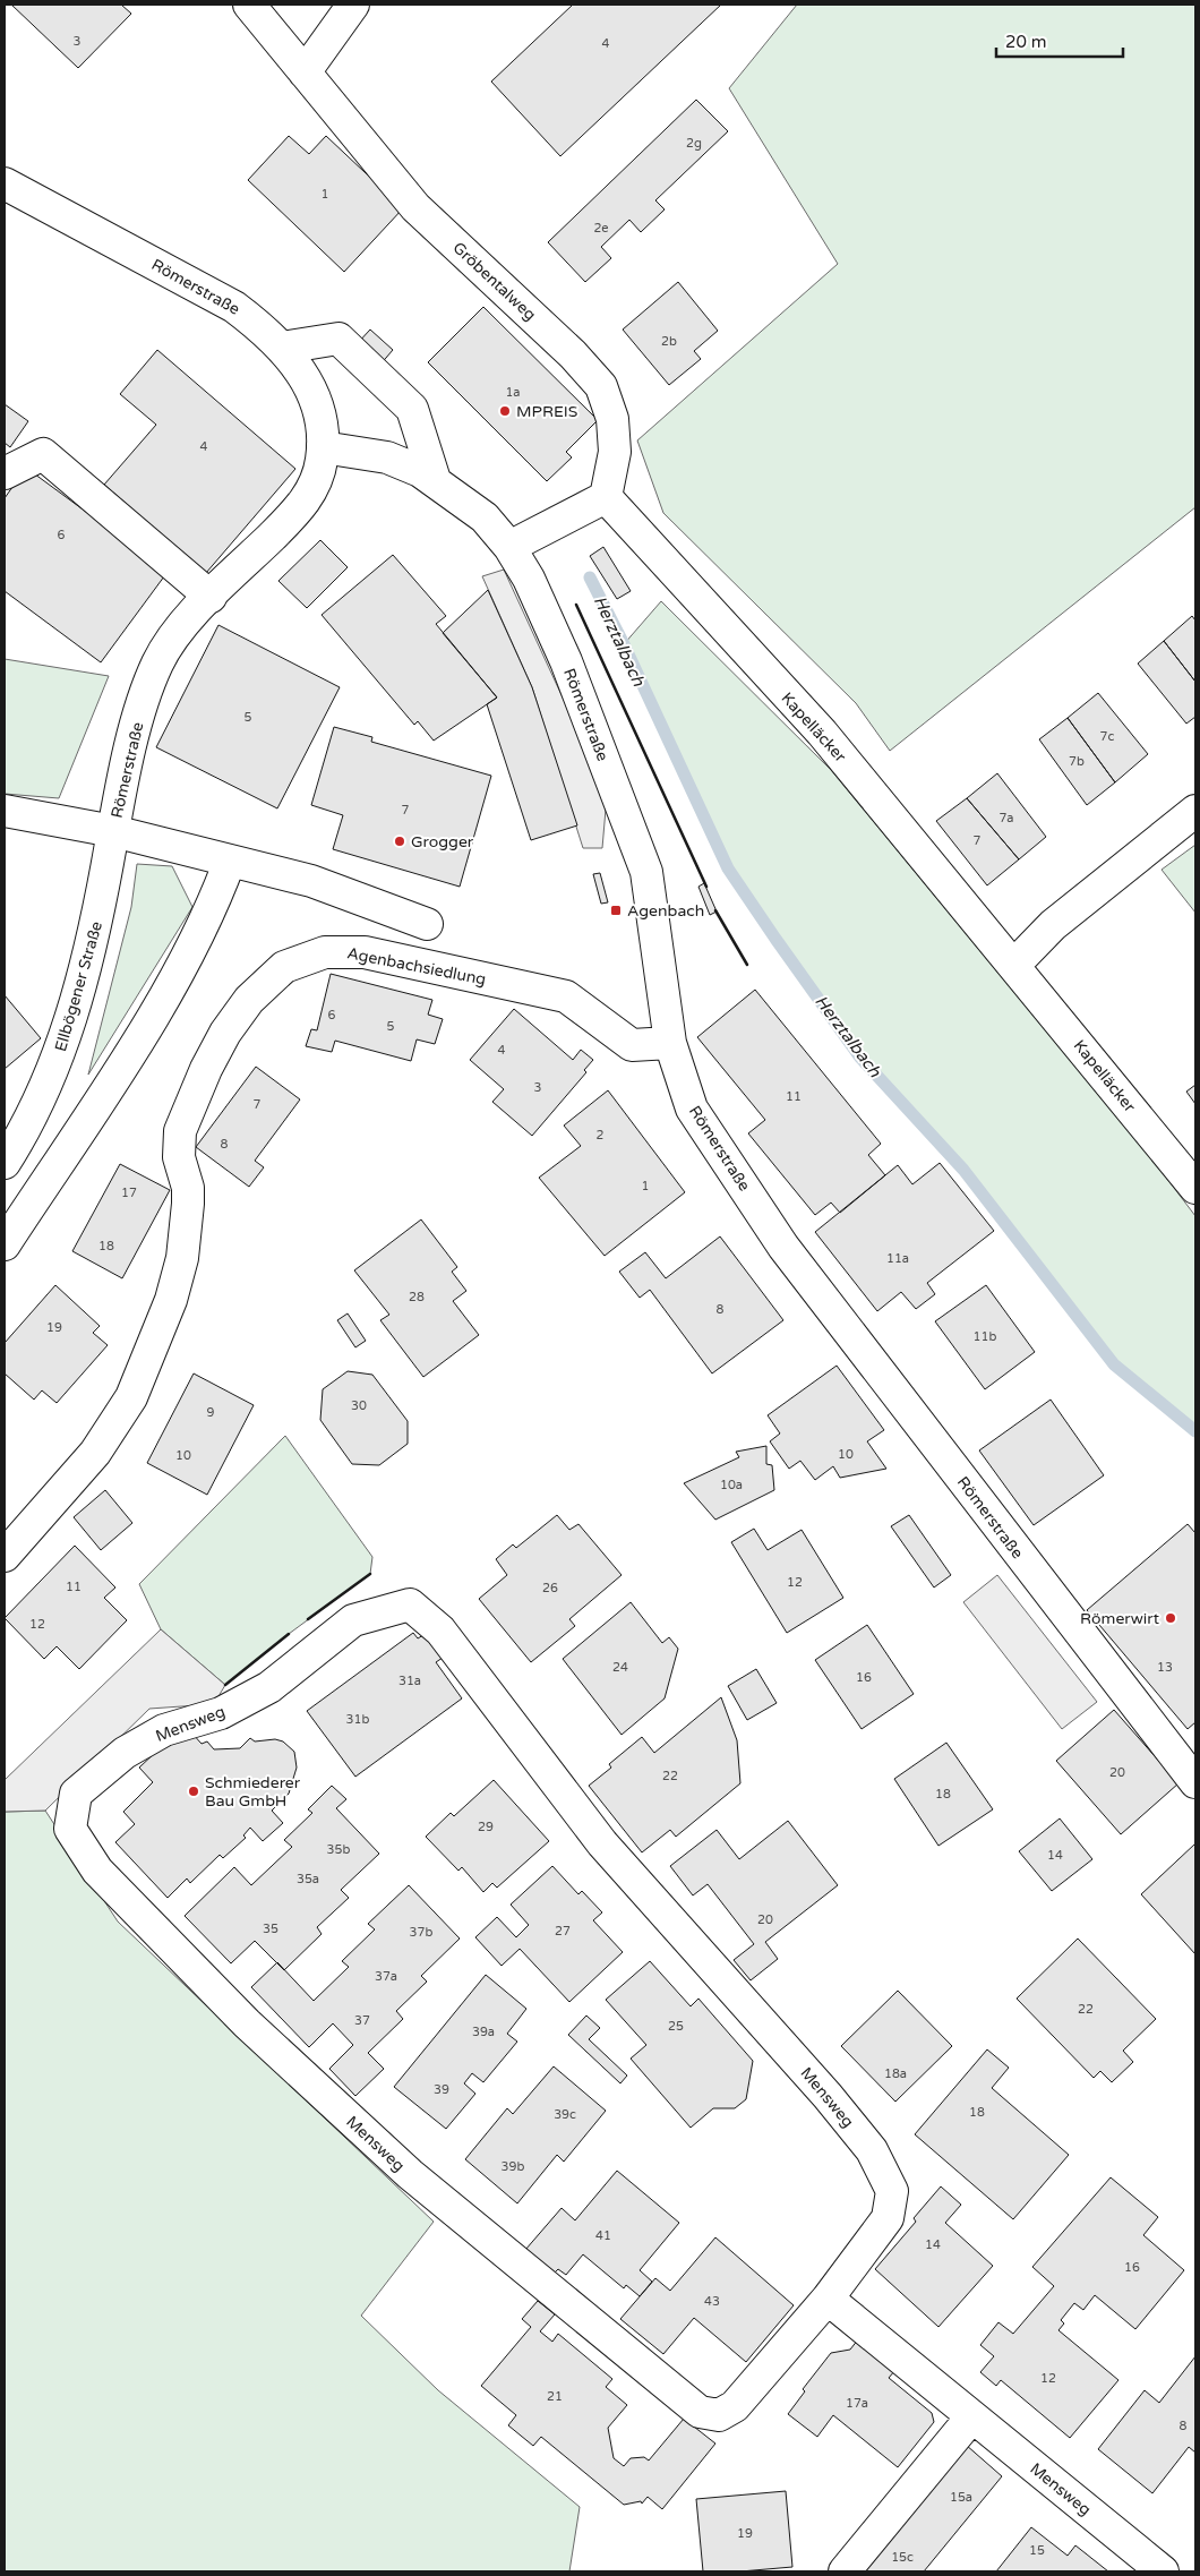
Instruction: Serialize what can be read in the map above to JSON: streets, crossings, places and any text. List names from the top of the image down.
{
  "streets": {
    "street": [
      "Gröbentalweg",
      "Römerstraße",
      "Kapelläcker",
      "Agenbachsiedlung",
      "Ellbögener Straße",
      "Mensweg"
    ]
  },
  "crossings": [
    ["Gröbentalweg", "Kapelläcker"],
    ["Römerstraße", "Agenbachsiedlung"],
    ["Römerstraße", "Ellbögener Straße"]
  ],
  "water": ["Herztalbach"],
  "places": {
    "other": [
      "MPREIS",
      "Grogger",
      "Römerwirt",
      "Schmiederer Bau GmbH"
    ],
    "transit": ["Agenbach"]
  },
  "house_numbers": [
    "3",
    "4",
    "2g",
    "1",
    "2e",
    "2b",
    "1a",
    "4",
    "6",
    "5",
    "7c",
    "7b",
    "7",
    "7a",
    "7",
    "6",
    "5",
    "4",
    "3",
    "11",
    "7",
    "2",
    "8",
    "1",
    "17",
    "18",
    "11a",
    "28",
    "8",
    "19",
    "11b",
    "30",
    "9",
    "10",
    "10",
    "10a",
    "12",
    "11",
    "26",
    "12",
    "24",
    "13",
    "16",
    "31a",
    "31b",
    "20",
    "22",
    "18",
    "29",
    "35b",
    "14",
    "35a",
    "20",
    "35",
    "27",
    "37b",
    "37a",
    "22",
    "37",
    "25",
    "39a",
    "18a",
    "39",
    "18",
    "39c",
    "39b",
    "41",
    "14",
    "16",
    "43",
    "12",
    "21",
    "17a",
    "8",
    "15a",
    "19",
    "15",
    "15c"
  ],
  "scale_bar": "20 m"
}
